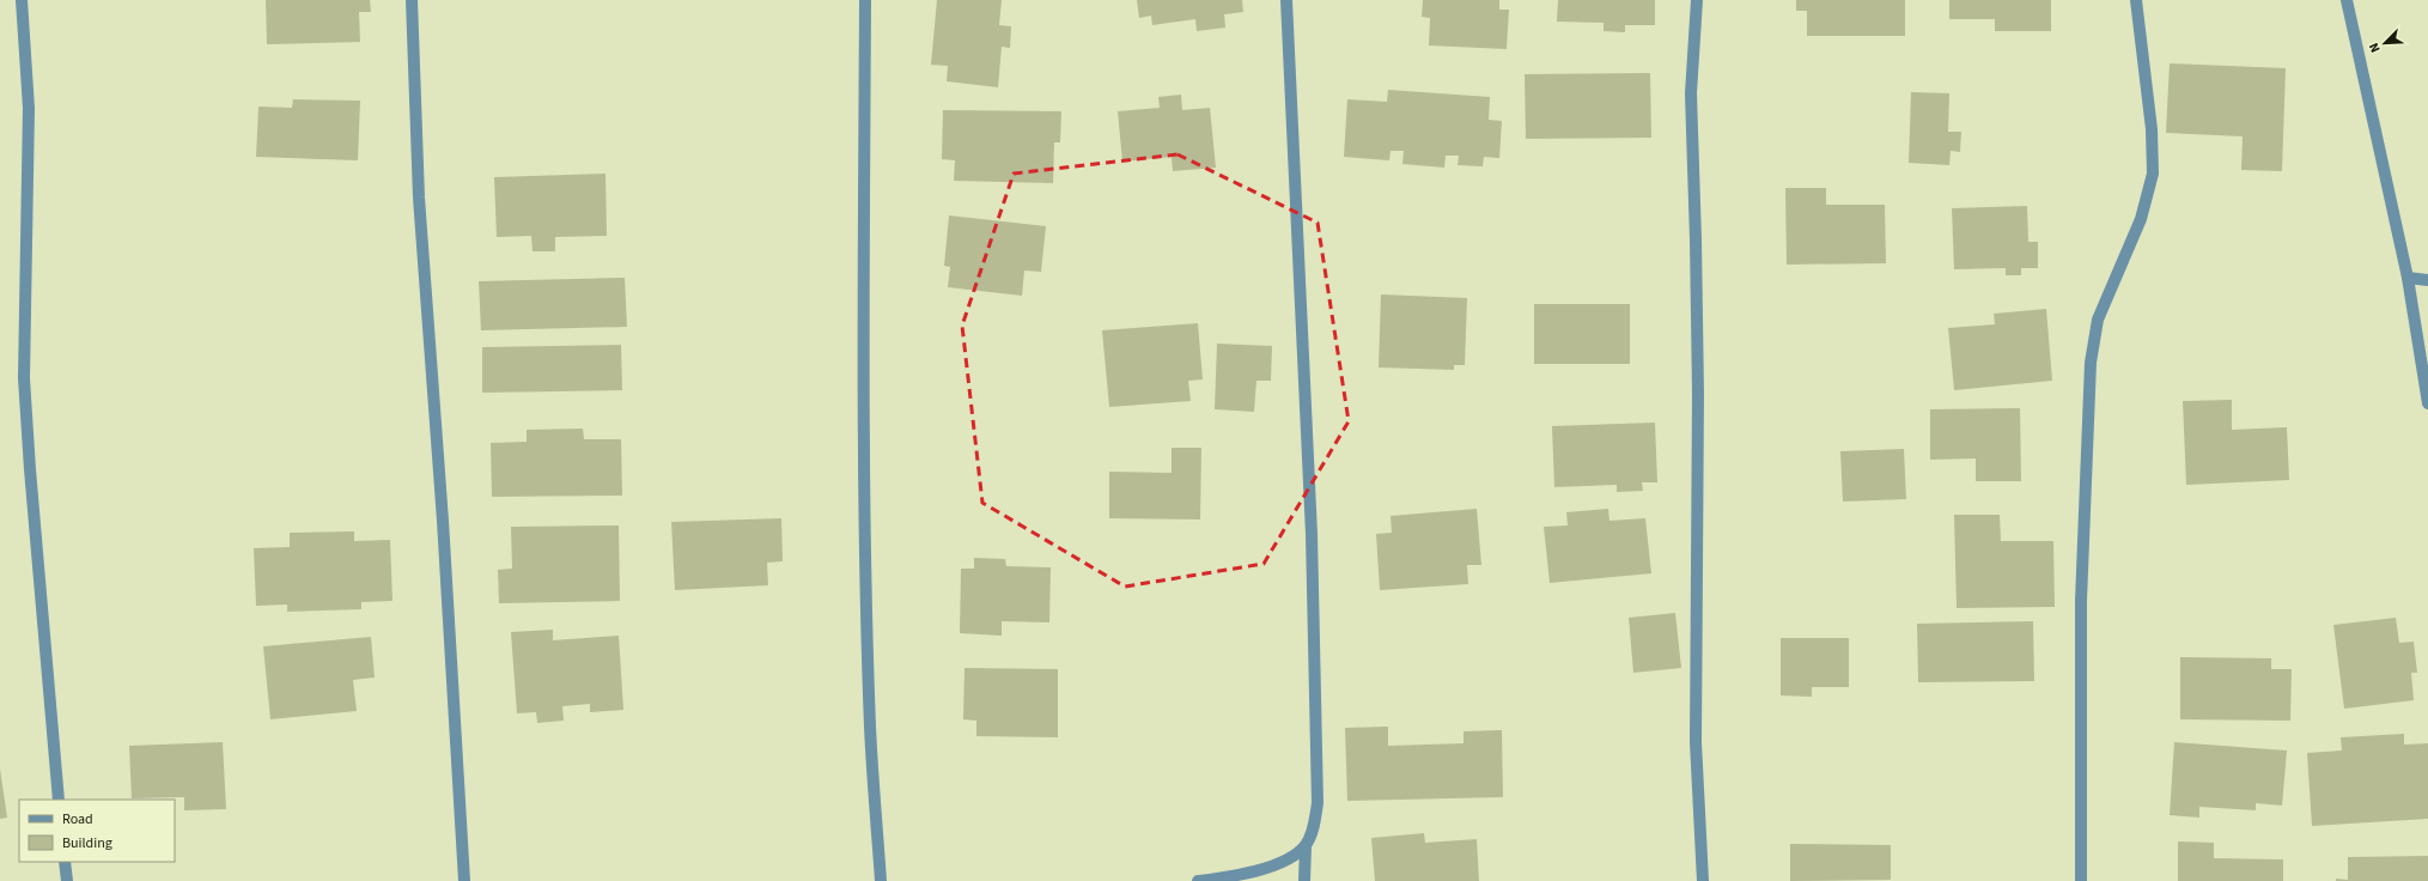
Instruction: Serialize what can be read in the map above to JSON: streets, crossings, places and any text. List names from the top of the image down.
{
  "legend": ["Road", "Building"],
  "north": "bottom left"
}
